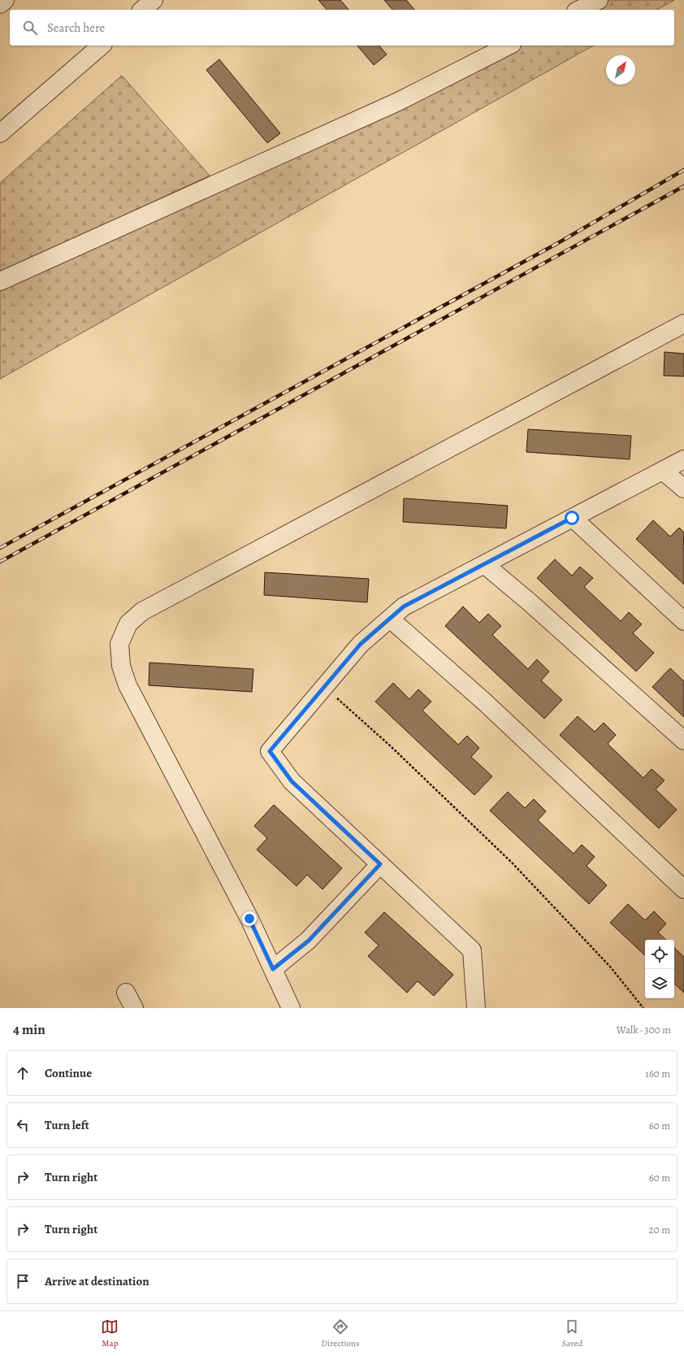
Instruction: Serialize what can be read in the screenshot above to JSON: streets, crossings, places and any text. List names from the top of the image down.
{
  "north": "top right",
  "page": {
    "search": "Search here",
    "heading": ["4 min", "Walk · 300 m"],
    "list": [
      ["Continue", "160 m"],
      ["Turn left", "60 m"],
      ["Turn right", "60 m"],
      ["Turn right", "20 m"],
      "Arrive at destination"
    ],
    "nav": ["Map", "Directions", "Saved"]
  }
}
